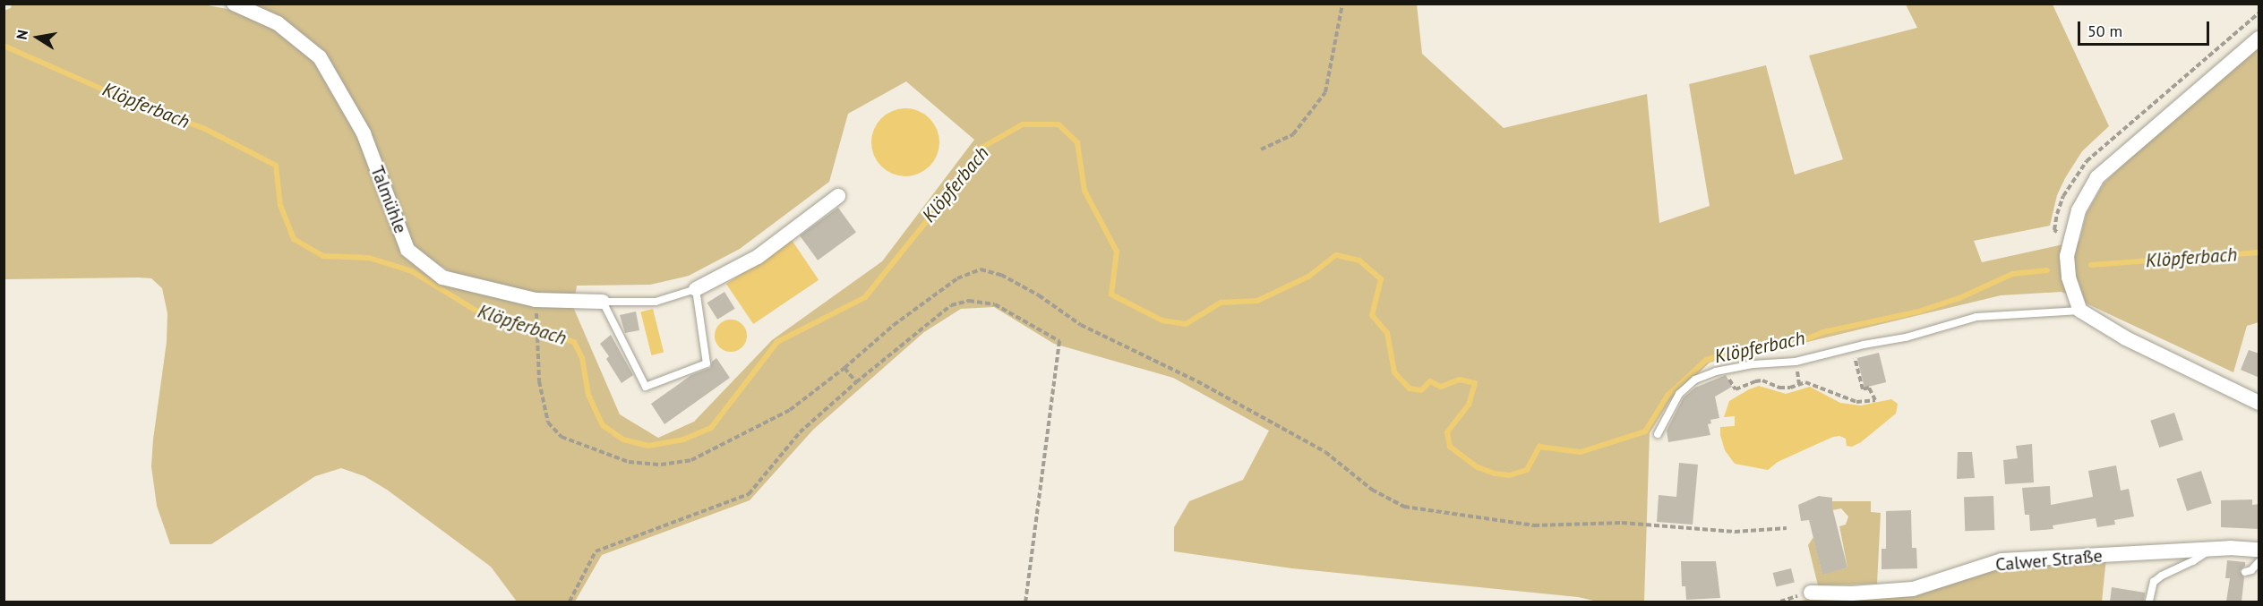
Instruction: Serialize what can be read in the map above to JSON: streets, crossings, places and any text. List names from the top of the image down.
{
  "streets": {
    "street": ["Talmühle", "Calwer Straße"]
  },
  "water": ["Klöpferbach"],
  "scale_bar": "50 m",
  "north": "left"
}
